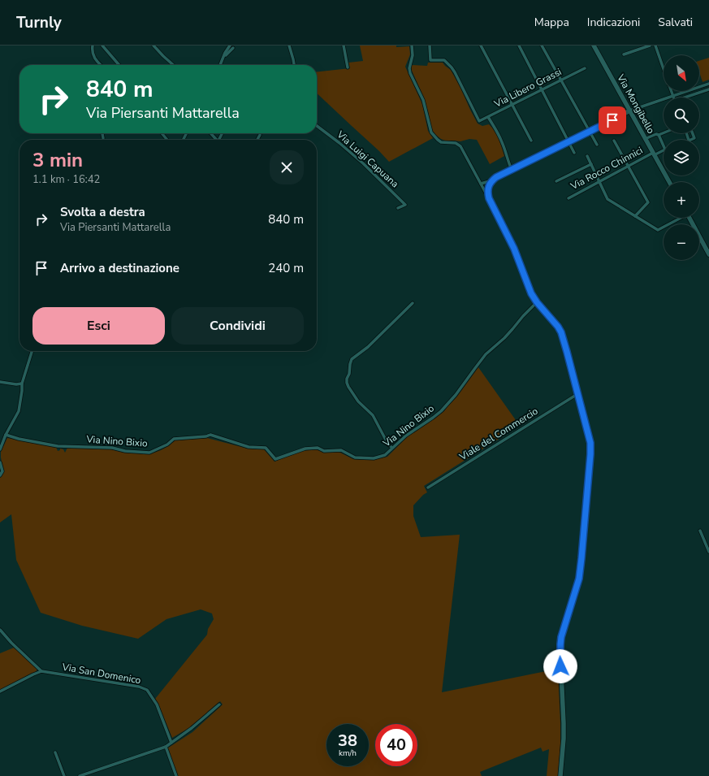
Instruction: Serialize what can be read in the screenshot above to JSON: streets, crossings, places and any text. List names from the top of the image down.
{
  "streets": {
    "street": [
      "Via Libero Grassi",
      "Via Mongibello",
      "Via Luigi Capuana",
      "Via Rocco Chinnici",
      "Via Nino Bixio",
      "Viale del Commercio",
      "Via San Domenico"
    ]
  },
  "crossings": [
    ["Via Mongibello", "Via Rocco Chinnici"]
  ],
  "north": "bottom right",
  "page": {
    "header": "Turnly",
    "nav": ["Mappa", "Indicazioni", "Salvati"],
    "map_buttons": ["+", "−"],
    "turn": ["840 m", "Via Piersanti Mattarella"],
    "heading": ["3 min", "1.1 km · 16:42"],
    "list": [
      {
        "name": "Svolta a destra",
        "note": "Via Piersanti Mattarella",
        "value": "840 m"
      },
      {
        "name": "Arrivo a destinazione",
        "value": "240 m"
      }
    ],
    "buttons": ["Esci", "Condividi"],
    "speed": "38 km/h",
    "limit": "40"
  }
}
